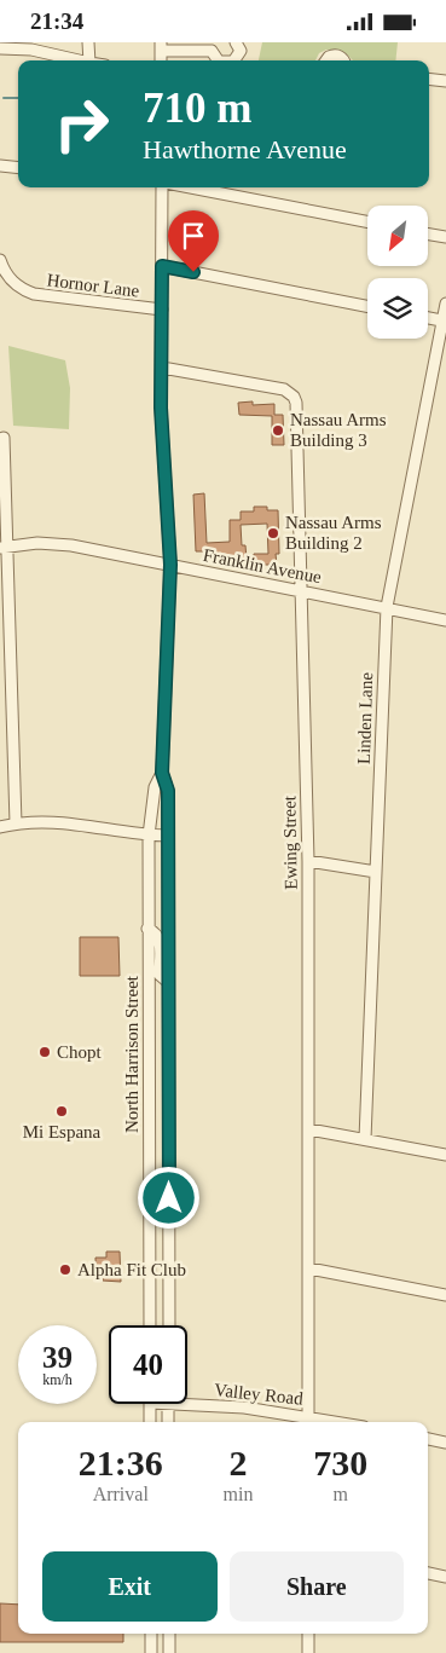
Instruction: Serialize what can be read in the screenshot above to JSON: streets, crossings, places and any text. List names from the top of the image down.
{
  "streets": {
    "street": [
      "Hornor Lane",
      "Franklin Avenue",
      "Linden Lane",
      "Ewing Street",
      "North Harrison Street",
      "Valley Road"
    ]
  },
  "crossings": [
    ["Hornor Lane", "North Harrison Street"],
    ["Franklin Avenue", "Linden Lane"],
    ["Franklin Avenue", "Ewing Street"],
    ["Franklin Avenue", "North Harrison Street"],
    ["Ewing Street", "North Harrison Street"],
    ["Ewing Street", "Valley Road"]
  ],
  "places": [
    "Nassau Arms Building 3",
    "Nassau Arms Building 2",
    "Chopt",
    "Mi Espana",
    "Alpha Fit Club"
  ],
  "north": "bottom left",
  "page": {
    "status": "21:34",
    "turn": ["710 m", "Hawthorne Avenue"],
    "speed": "39 km/h",
    "limit": "40",
    "eta": [
      "21:36",
      "Arrival",
      "2",
      "min",
      "730",
      "m"
    ],
    "buttons": ["Exit", "Share"]
  }
}
